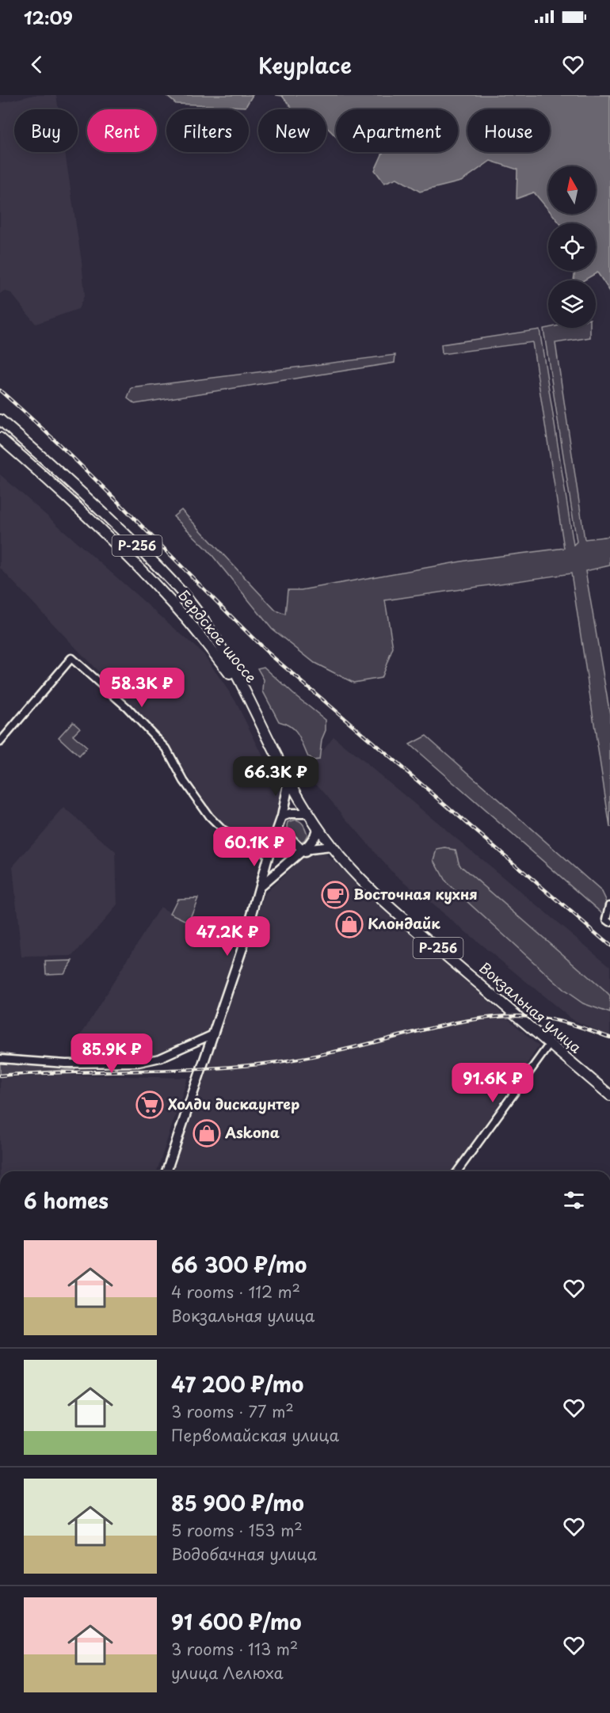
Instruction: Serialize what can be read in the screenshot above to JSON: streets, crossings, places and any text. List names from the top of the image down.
{
  "streets": {
    "highway": ["Р-256", "Бердское шоссе", "Вокзальная улица"]
  },
  "crossings": [
    ["Бердское шоссе", "Вокзальная улица"]
  ],
  "places": {
    "cafe": ["Восточная кухня"],
    "shop": ["Клондайк", "Askona"],
    "supermarket": ["Холди дискаунтер"]
  },
  "north": "top",
  "page": {
    "status": "12:09",
    "header": "Keyplace",
    "chip": [
      "Buy",
      "Rent",
      "Filters",
      "New",
      "Apartment",
      "House"
    ],
    "price": [
      "58.3K ₽",
      "66.3K ₽",
      "60.1K ₽",
      "47.2K ₽",
      "85.9K ₽",
      "91.6K ₽"
    ],
    "heading": "6 homes",
    "list": [
      {
        "name": "66 300 ₽/mo",
        "note": "4 rooms · 112 m² · Вокзальная улица"
      },
      {
        "name": "47 200 ₽/mo",
        "note": "3 rooms · 77 m² · Первомайская улица"
      },
      {
        "name": "85 900 ₽/mo",
        "note": "5 rooms · 153 m² · Водобачная улица"
      },
      {
        "name": "91 600 ₽/mo",
        "note": "3 rooms · 113 m² · улица Лелюха"
      }
    ]
  }
}
